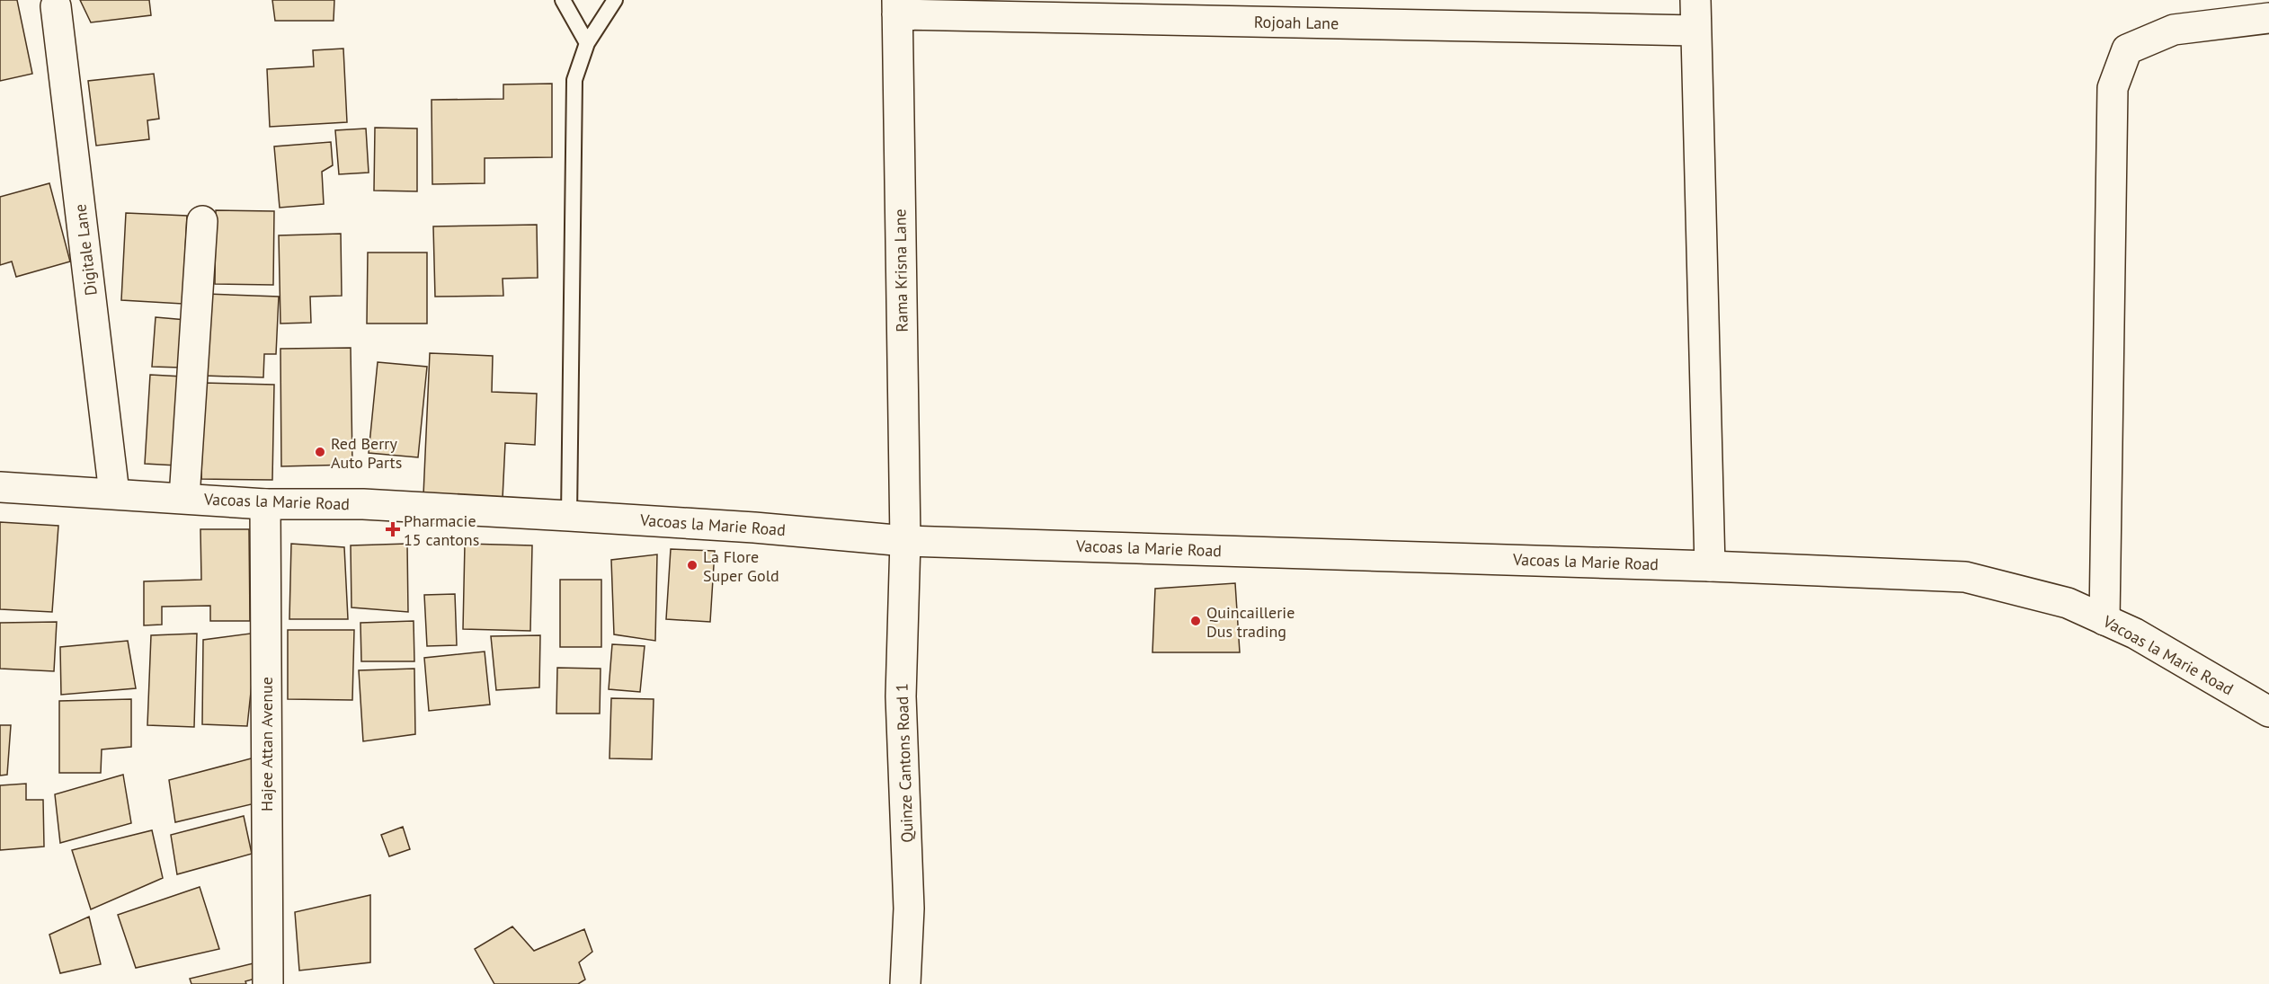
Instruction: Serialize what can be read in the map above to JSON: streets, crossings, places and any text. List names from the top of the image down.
{
  "streets": {
    "street": [
      "Rojoah Lane",
      "Digitale Lane",
      "Rama Krisna Lane",
      "Vacoas la Marie Road",
      "Hajee Attan Avenue",
      "Quinze Cantons Road 1"
    ]
  },
  "crossings": [
    ["Rojoah Lane", "Rama Krisna Lane"],
    ["Digitale Lane", "Vacoas la Marie Road"],
    ["Rama Krisna Lane", "Vacoas la Marie Road"],
    ["Rama Krisna Lane", "Quinze Cantons Road 1"],
    ["Vacoas la Marie Road", "Hajee Attan Avenue"],
    ["Vacoas la Marie Road", "Quinze Cantons Road 1"]
  ],
  "places": {
    "other": ["Red Berry Auto Parts", "La Flore Super Gold", "Quincaillerie Dus trading"],
    "health": ["Pharmacie 15 cantons"]
  }
}
